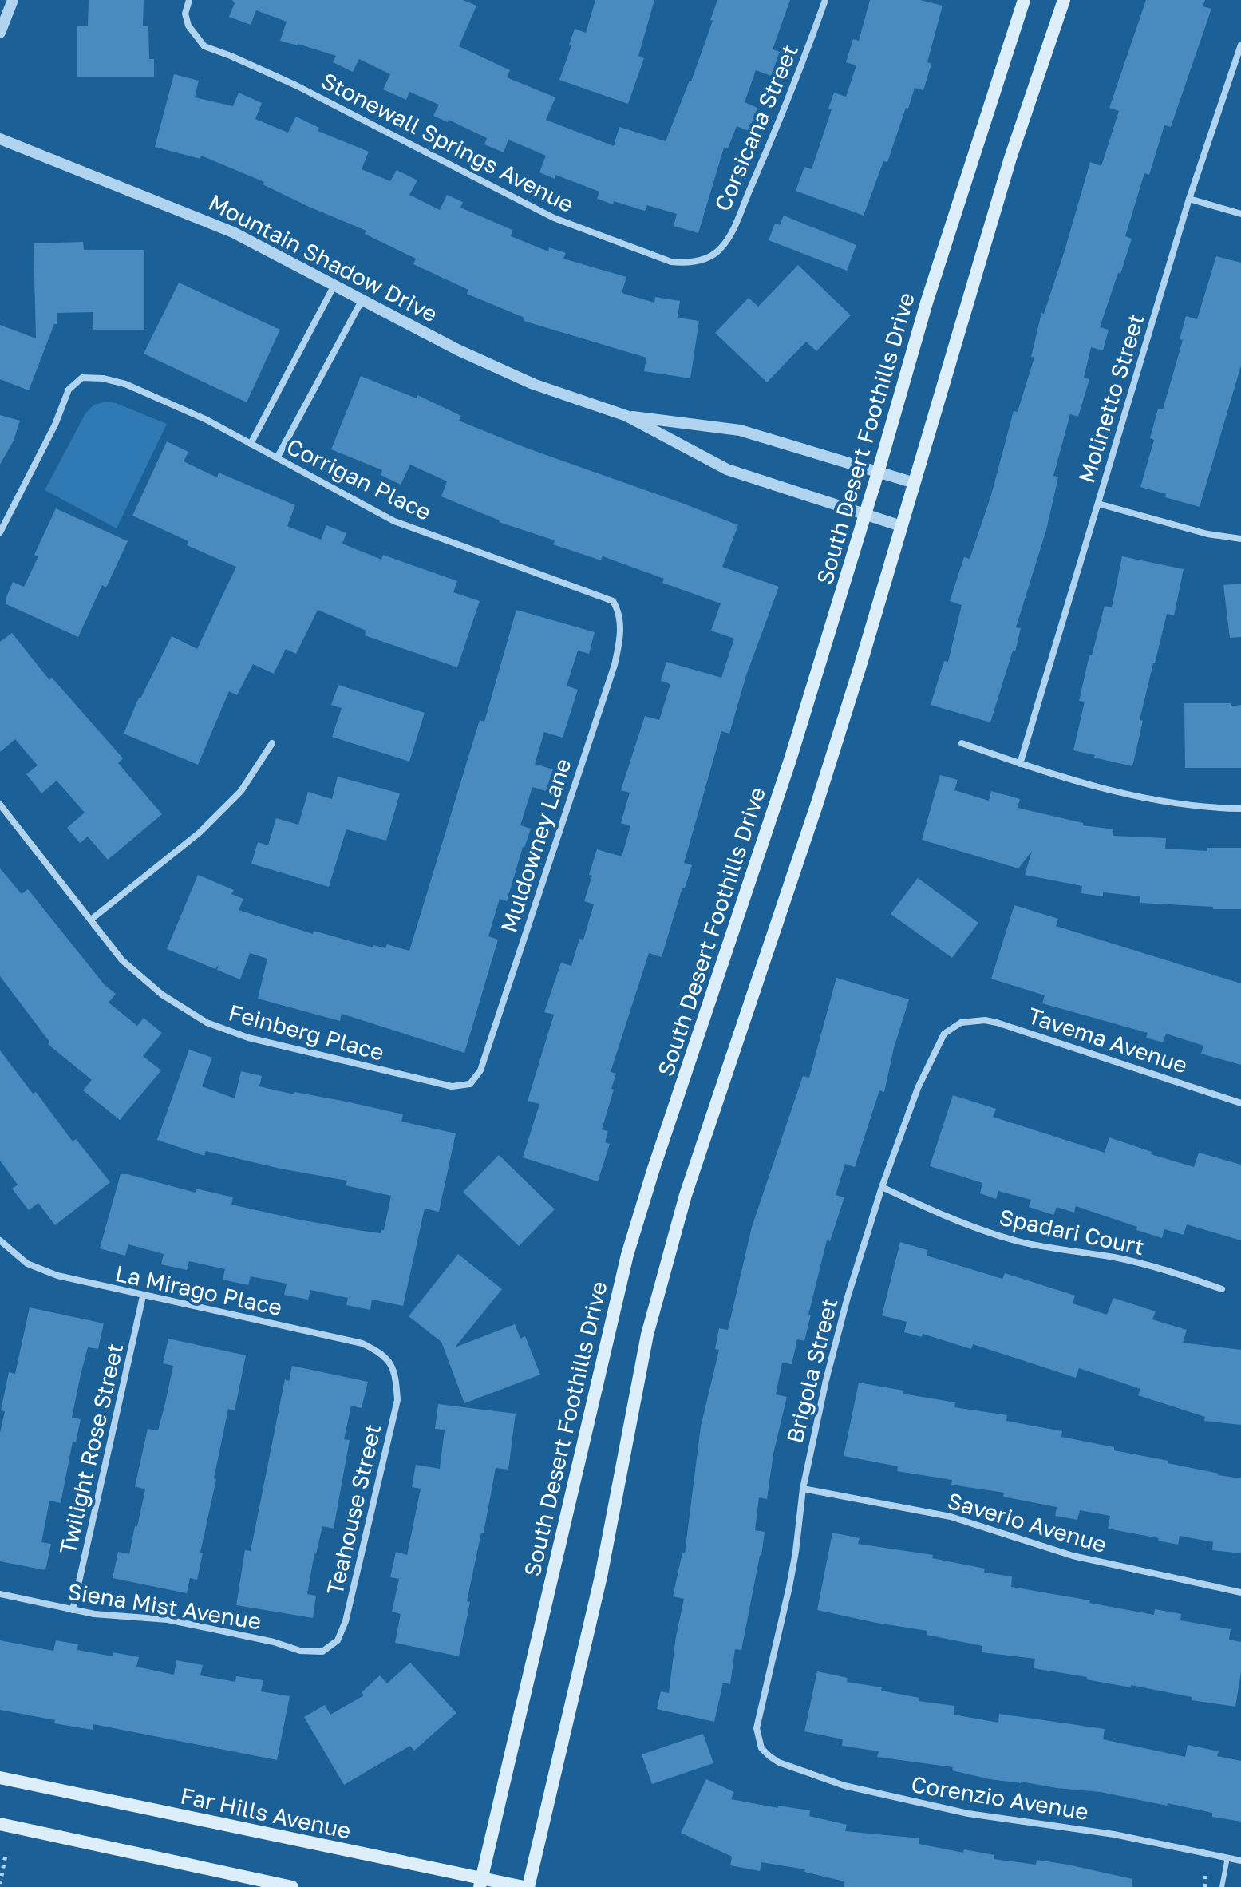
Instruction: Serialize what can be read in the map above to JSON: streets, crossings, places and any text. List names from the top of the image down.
{
  "streets": {
    "main road": ["South Desert Foothills Drive", "Far Hills Avenue"],
    "street": [
      "Corsicana Street",
      "Stonewall Springs Avenue",
      "Mountain Shadow Drive",
      "Molinetto Street",
      "Corrigan Place",
      "Muldowney Lane",
      "Feinberg Place",
      "Tavema Avenue",
      "Spadari Court",
      "La Mirago Place",
      "Brigola Street",
      "Twilight Rose Street",
      "Teahouse Street",
      "Saverio Avenue",
      "Siena Mist Avenue",
      "Corenzio Avenue"
    ]
  },
  "crossings": [
    ["Corsicana Street", "Stonewall Springs Avenue"],
    ["Mountain Shadow Drive", "South Desert Foothills Drive"],
    ["South Desert Foothills Drive", "Far Hills Avenue"],
    ["Corrigan Place", "Muldowney Lane"],
    ["Muldowney Lane", "Feinberg Place"],
    ["Tavema Avenue", "Brigola Street"],
    ["Spadari Court", "Brigola Street"],
    ["La Mirago Place", "Twilight Rose Street"],
    ["La Mirago Place", "Teahouse Street"],
    ["Brigola Street", "Saverio Avenue"],
    ["Brigola Street", "Corenzio Avenue"],
    ["Twilight Rose Street", "Siena Mist Avenue"],
    ["Teahouse Street", "Siena Mist Avenue"]
  ]
}
